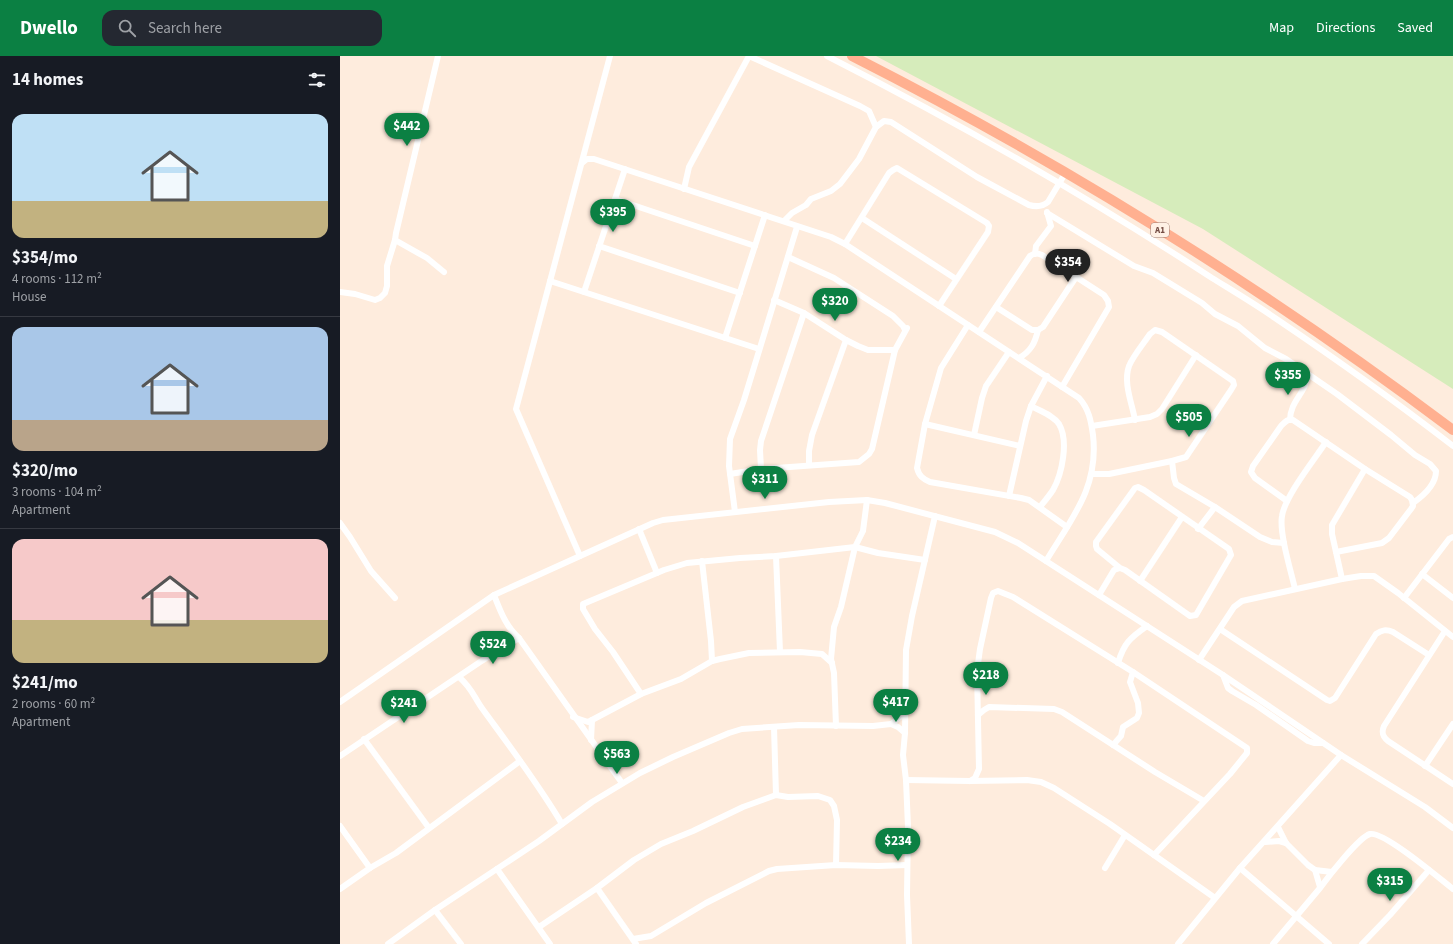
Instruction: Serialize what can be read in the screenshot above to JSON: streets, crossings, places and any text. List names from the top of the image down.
{
  "streets": {
    "highway": ["A1"]
  },
  "page": {
    "header": "Dwello",
    "search": "Search here",
    "nav": ["Map", "Directions", "Saved"],
    "heading": "14 homes",
    "list": [
      {
        "name": "$354/mo",
        "note": "4 rooms · 112 m² · House"
      },
      {
        "name": "$320/mo",
        "note": "3 rooms · 104 m² · Apartment"
      },
      {
        "name": "$241/mo",
        "note": "2 rooms · 60 m² · Apartment"
      }
    ],
    "price": [
      "$442",
      "$395",
      "$354",
      "$320",
      "$355",
      "$505",
      "$311",
      "$524",
      "$218",
      "$417",
      "$241",
      "$563",
      "$234",
      "$315"
    ]
  }
}
